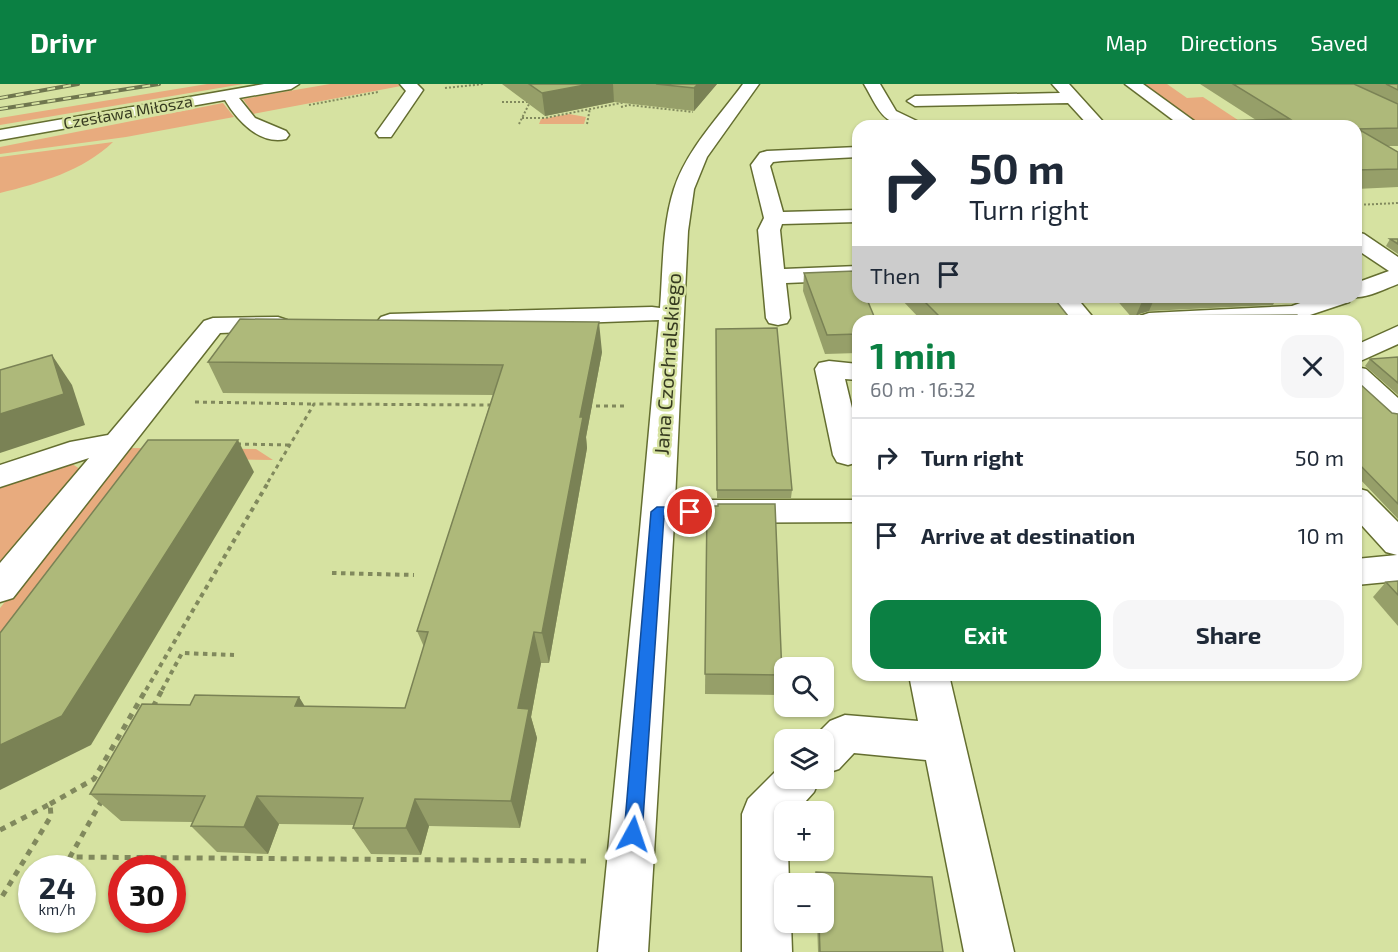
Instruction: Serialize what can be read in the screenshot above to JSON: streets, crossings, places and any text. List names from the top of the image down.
{
  "streets": {
    "street": ["Czesława Miłosza", "Jana Czochralskiego"]
  },
  "page": {
    "header": "Drivr",
    "nav": ["Map", "Directions", "Saved"],
    "turn": ["50 m", "Turn right"],
    "then": "Then",
    "heading": ["1 min", "60 m · 16:32"],
    "list": [
      {
        "name": "Turn right",
        "value": "50 m"
      },
      {
        "name": "Arrive at destination",
        "value": "10 m"
      }
    ],
    "buttons": ["Exit", "Share"],
    "map_buttons": ["+", "−"],
    "speed": "24 km/h",
    "limit": "30"
  }
}
